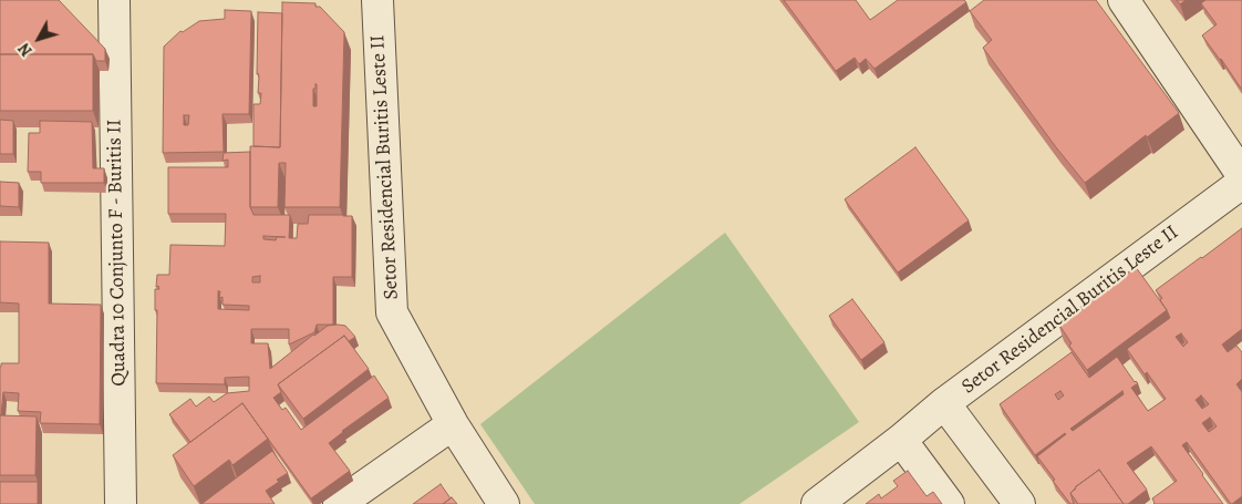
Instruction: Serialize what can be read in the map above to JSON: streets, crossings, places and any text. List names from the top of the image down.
{
  "streets": {
    "street": ["Setor Residencial Buritis Leste II", "Quadra 10 Conjunto F - Buritis II"]
  },
  "north": "bottom left"
}
